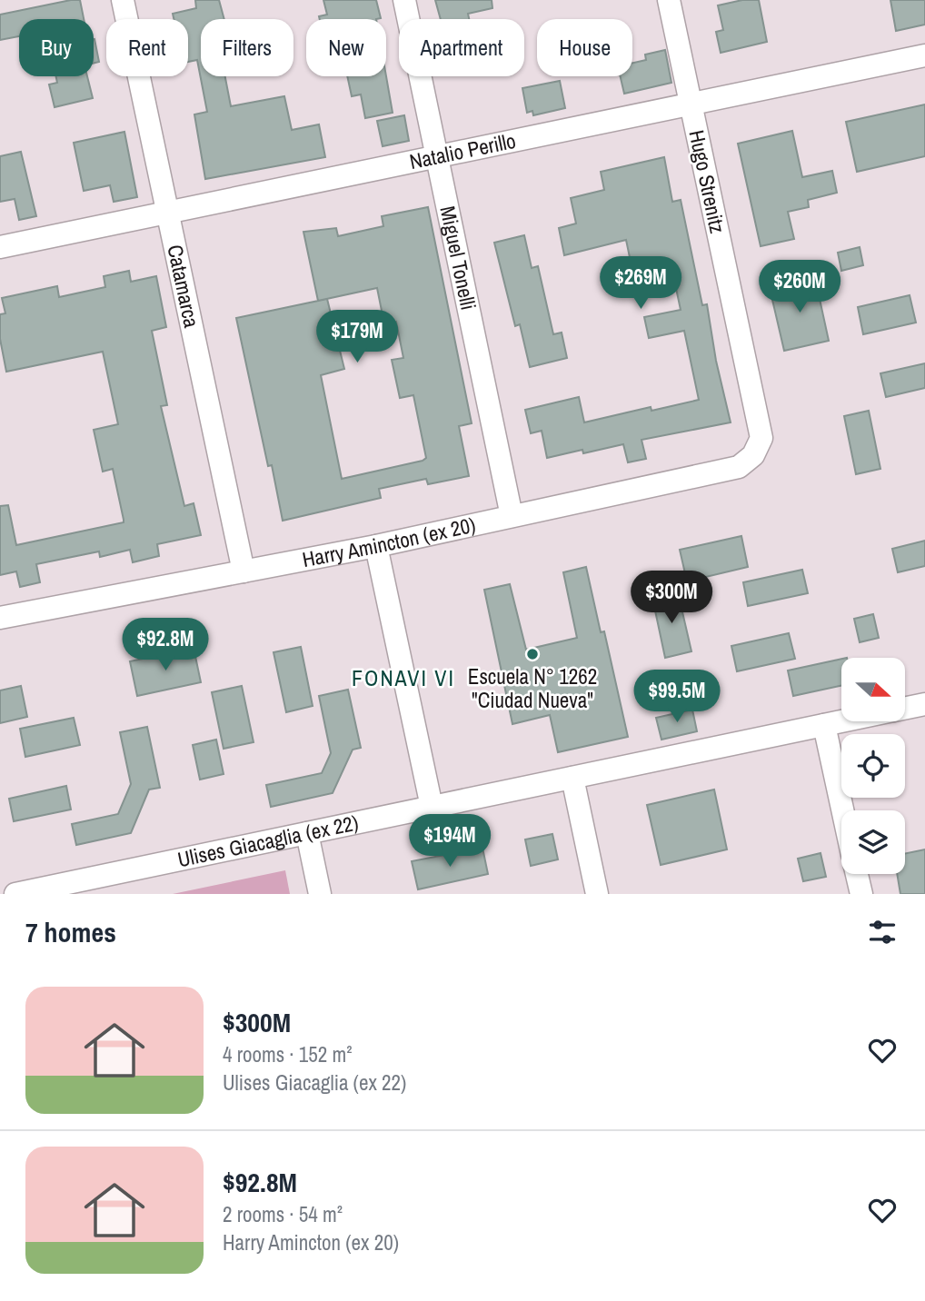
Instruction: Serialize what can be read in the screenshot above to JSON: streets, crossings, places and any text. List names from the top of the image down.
{
  "streets": {
    "street": [
      "Natalio Perillo",
      "Hugo Strenitz",
      "Miguel Tonelli",
      "Catamarca",
      "Harry Amincton (ex 20)",
      "Ulises Giacaglia (ex 22)"
    ]
  },
  "crossings": [
    ["Natalio Perillo", "Hugo Strenitz"],
    ["Natalio Perillo", "Miguel Tonelli"],
    ["Natalio Perillo", "Catamarca"],
    ["Hugo Strenitz", "Harry Amincton (ex 20)"],
    ["Miguel Tonelli", "Harry Amincton (ex 20)"],
    ["Catamarca", "Harry Amincton (ex 20)"]
  ],
  "districts": ["FONAVI VI"],
  "places": ["Escuela N° 1262 \"Ciudad Nueva\""],
  "north": "right",
  "page": {
    "chip": [
      "Buy",
      "Rent",
      "Filters",
      "New",
      "Apartment",
      "House"
    ],
    "price": [
      "$269M",
      "$260M",
      "$179M",
      "$300M",
      "$92.8M",
      "$99.5M",
      "$194M"
    ],
    "heading": "7 homes",
    "list": [
      {
        "name": "$300M",
        "note": "4 rooms · 152 m² · Ulises Giacaglia (ex 22)"
      },
      {
        "name": "$92.8M",
        "note": "2 rooms · 54 m² · Harry Amincton (ex 20)"
      }
    ]
  }
}
